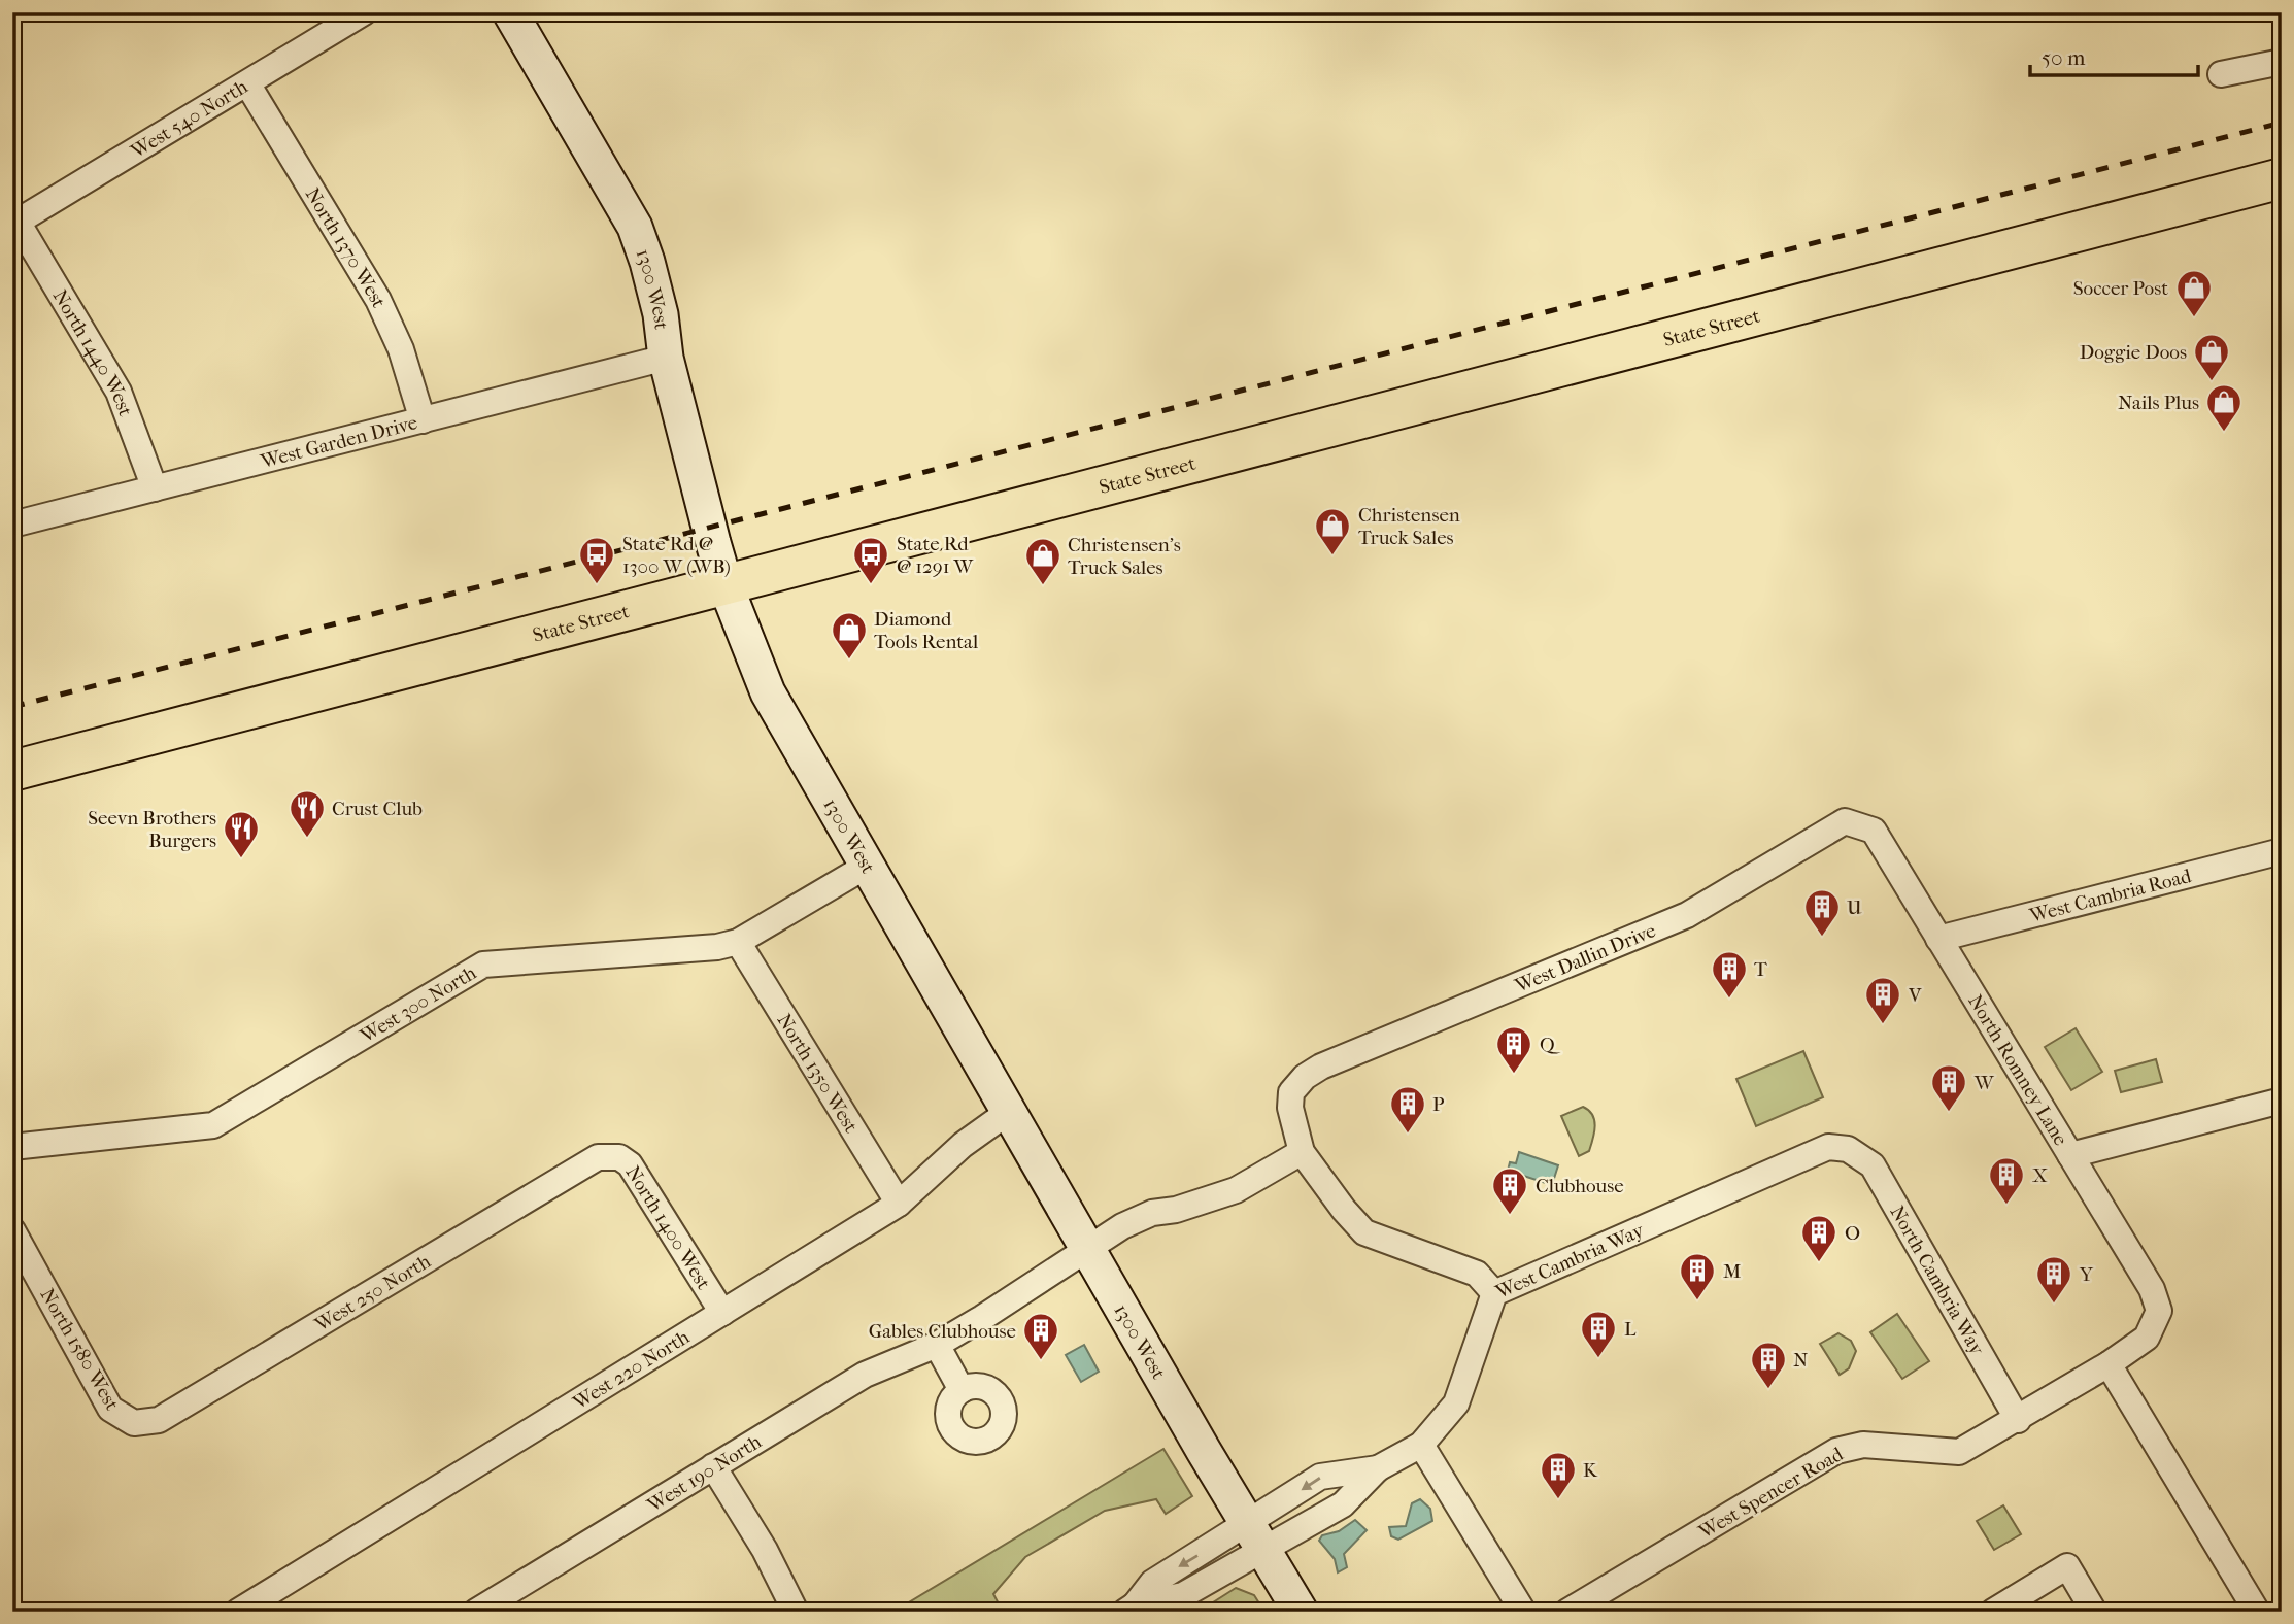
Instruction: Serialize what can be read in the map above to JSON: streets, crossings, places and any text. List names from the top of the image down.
{
  "streets": {
    "main road": ["State Street"],
    "street": [
      "West 540 North",
      "North 1370 West",
      "1300 West",
      "North 1440 West",
      "West Garden Drive",
      "West Cambria Road",
      "West Dallin Drive",
      "West 300 North",
      "North Romney Lane",
      "North 1350 West",
      "North 1400 West",
      "West Cambria Way",
      "North Cambria Way",
      "West 250 North",
      "North 1580 West",
      "West 220 North",
      "West 190 North",
      "West Spencer Road"
    ]
  },
  "crossings": [
    ["West 540 North", "North 1370 West"],
    ["West 540 North", "North 1440 West"],
    ["North 1370 West", "West Garden Drive"],
    ["1300 West", "State Street"],
    ["1300 West", "West Garden Drive"],
    ["1300 West", "West 300 North"],
    ["1300 West", "West Cambria Way"],
    ["1300 West", "West 220 North"],
    ["1300 West", "West 190 North"],
    ["North 1440 West", "West Garden Drive"],
    ["West Cambria Road", "North Romney Lane"],
    ["West Dallin Drive", "North Romney Lane"],
    ["West 300 North", "North 1350 West"],
    ["North Romney Lane", "West Spencer Road"],
    ["North 1350 West", "West 220 North"],
    ["North 1400 West", "West 250 North"],
    ["North 1400 West", "West 220 North"],
    ["West Cambria Way", "North Cambria Way"],
    ["North Cambria Way", "West Spencer Road"],
    ["West 250 North", "North 1580 West"]
  ],
  "places": {
    "shop": [
      "Soccer Post",
      "Doggie Doos",
      "Nails Plus",
      "Christensen Truck Sales",
      "Christensen's Truck Sales",
      "Diamond Tools Rental"
    ],
    "bus stop": ["State Rd @ 1300 W (WB)", "State Rd @ 1291 W"],
    "restaurant": ["Crust Club", "Seevn Brothers Burgers"],
    "building": [
      "U",
      "T",
      "V",
      "Q",
      "W",
      "P",
      "X",
      "Clubhouse",
      "O",
      "M",
      "Y",
      "L",
      "Gables Clubhouse",
      "N",
      "K"
    ]
  },
  "scale_bar": "50 m"
}
